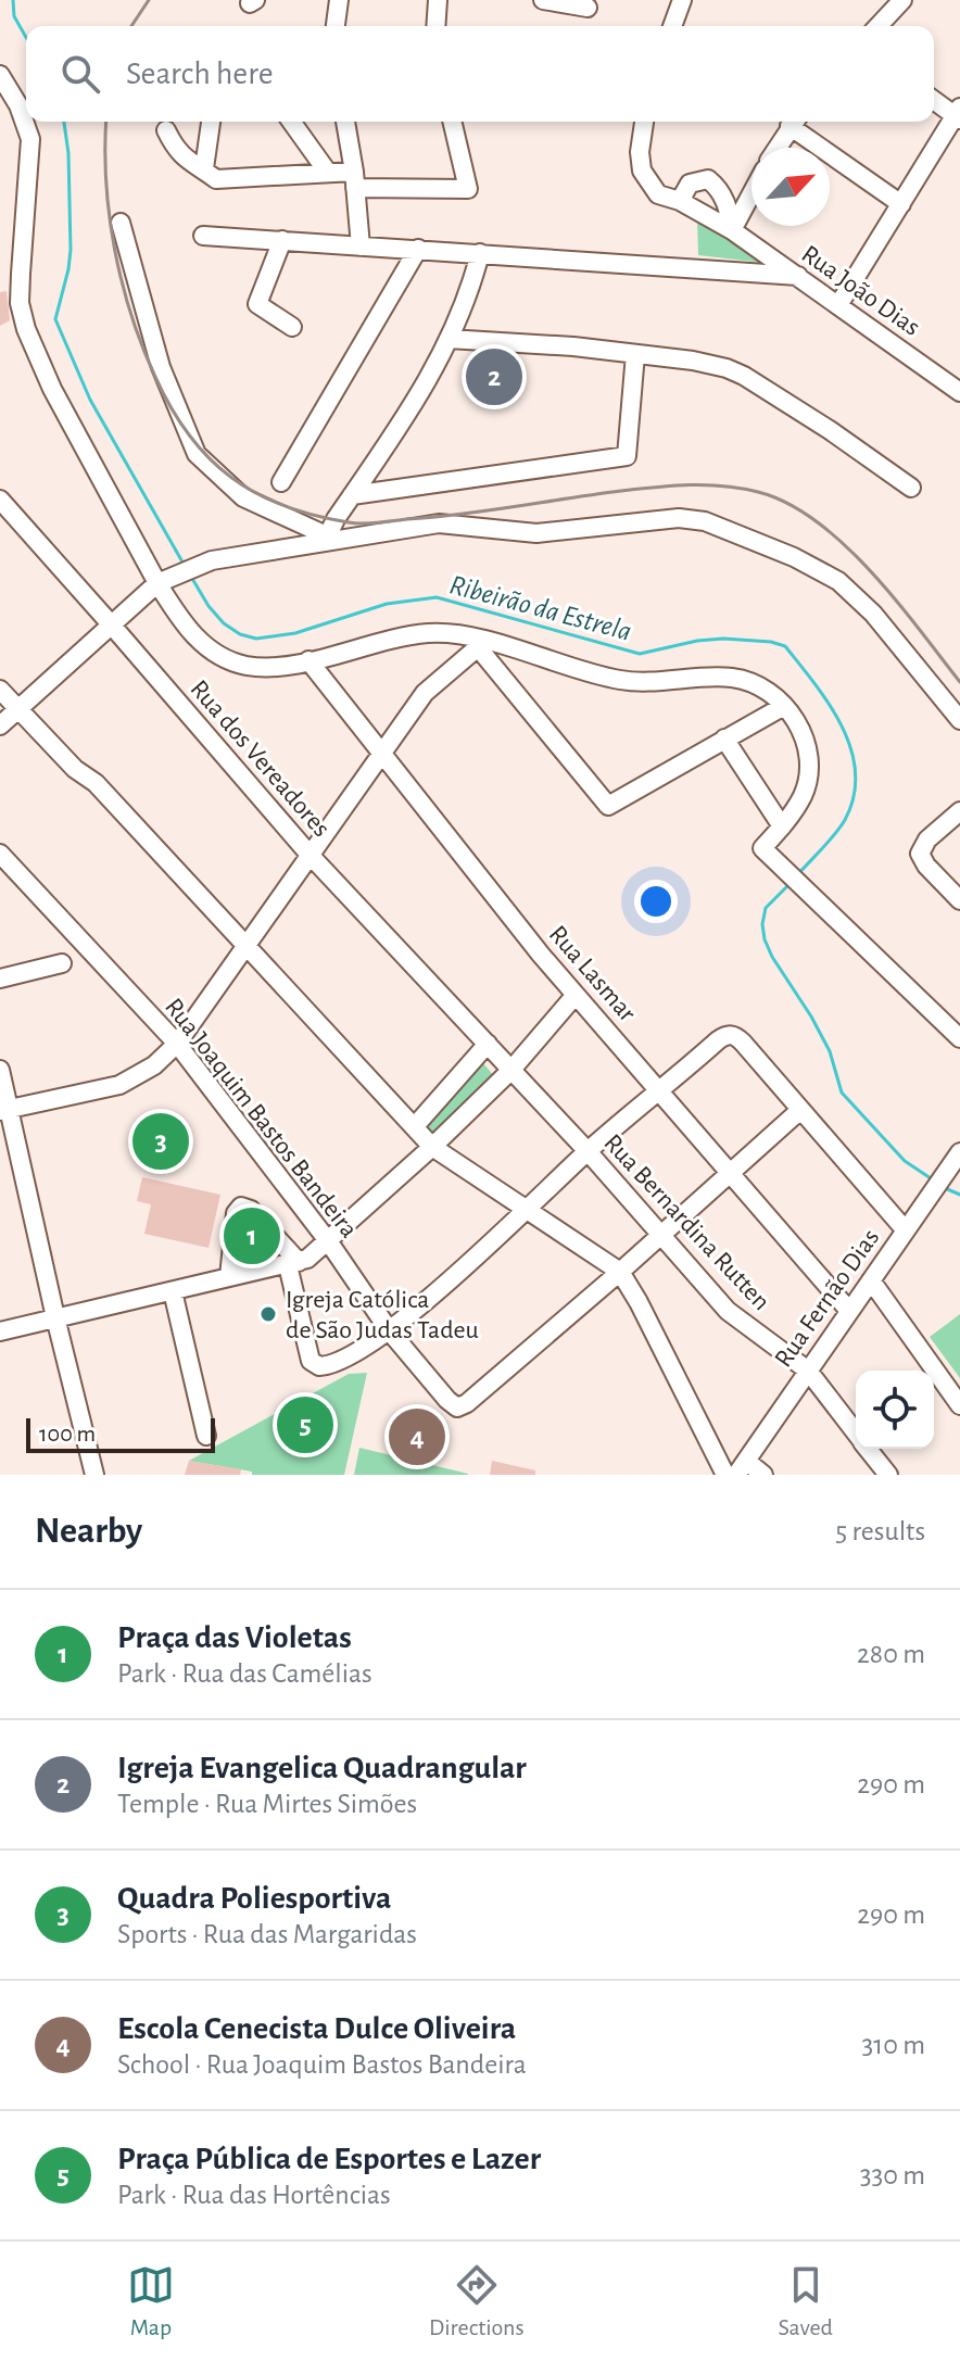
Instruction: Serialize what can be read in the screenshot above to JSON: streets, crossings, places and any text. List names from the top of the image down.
{
  "streets": {
    "street": [
      "Rua João Dias",
      "Rua dos Vereadores",
      "Rua Lasmar",
      "Rua Joaquim Bastos Bandeira",
      "Rua Bernardina Rutten",
      "Rua Fernão Dias"
    ]
  },
  "crossings": [
    ["Rua dos Vereadores", "Rua Bernardina Rutten"],
    ["Rua Lasmar", "Rua Fernão Dias"],
    ["Rua Bernardina Rutten", "Rua Fernão Dias"]
  ],
  "water": ["Ribeirão da Estrela"],
  "places": ["Igreja Católica de São Judas Tadeu"],
  "scale_bar": "100 m",
  "north": "top right",
  "page": {
    "search": "Search here",
    "pins": [
      "2",
      "3",
      "1",
      "5",
      "4"
    ],
    "scale": "100 m",
    "heading": ["Nearby", "5 results"],
    "list": [
      {
        "mark": "1",
        "name": "Praça das Violetas",
        "note": "Park · Rua das Camélias",
        "value": "280 m"
      },
      {
        "mark": "2",
        "name": "Igreja Evangelica Quadrangular",
        "note": "Temple · Rua Mirtes Simões",
        "value": "290 m"
      },
      {
        "mark": "3",
        "name": "Quadra Poliesportiva",
        "note": "Sports · Rua das Margaridas",
        "value": "290 m"
      },
      {
        "mark": "4",
        "name": "Escola Cenecista Dulce Oliveira",
        "note": "School · Rua Joaquim Bastos Bandeira",
        "value": "310 m"
      },
      {
        "mark": "5",
        "name": "Praça Pública de Esportes e Lazer",
        "note": "Park · Rua das Hortências",
        "value": "330 m"
      }
    ],
    "nav": ["Map", "Directions", "Saved"]
  }
}
